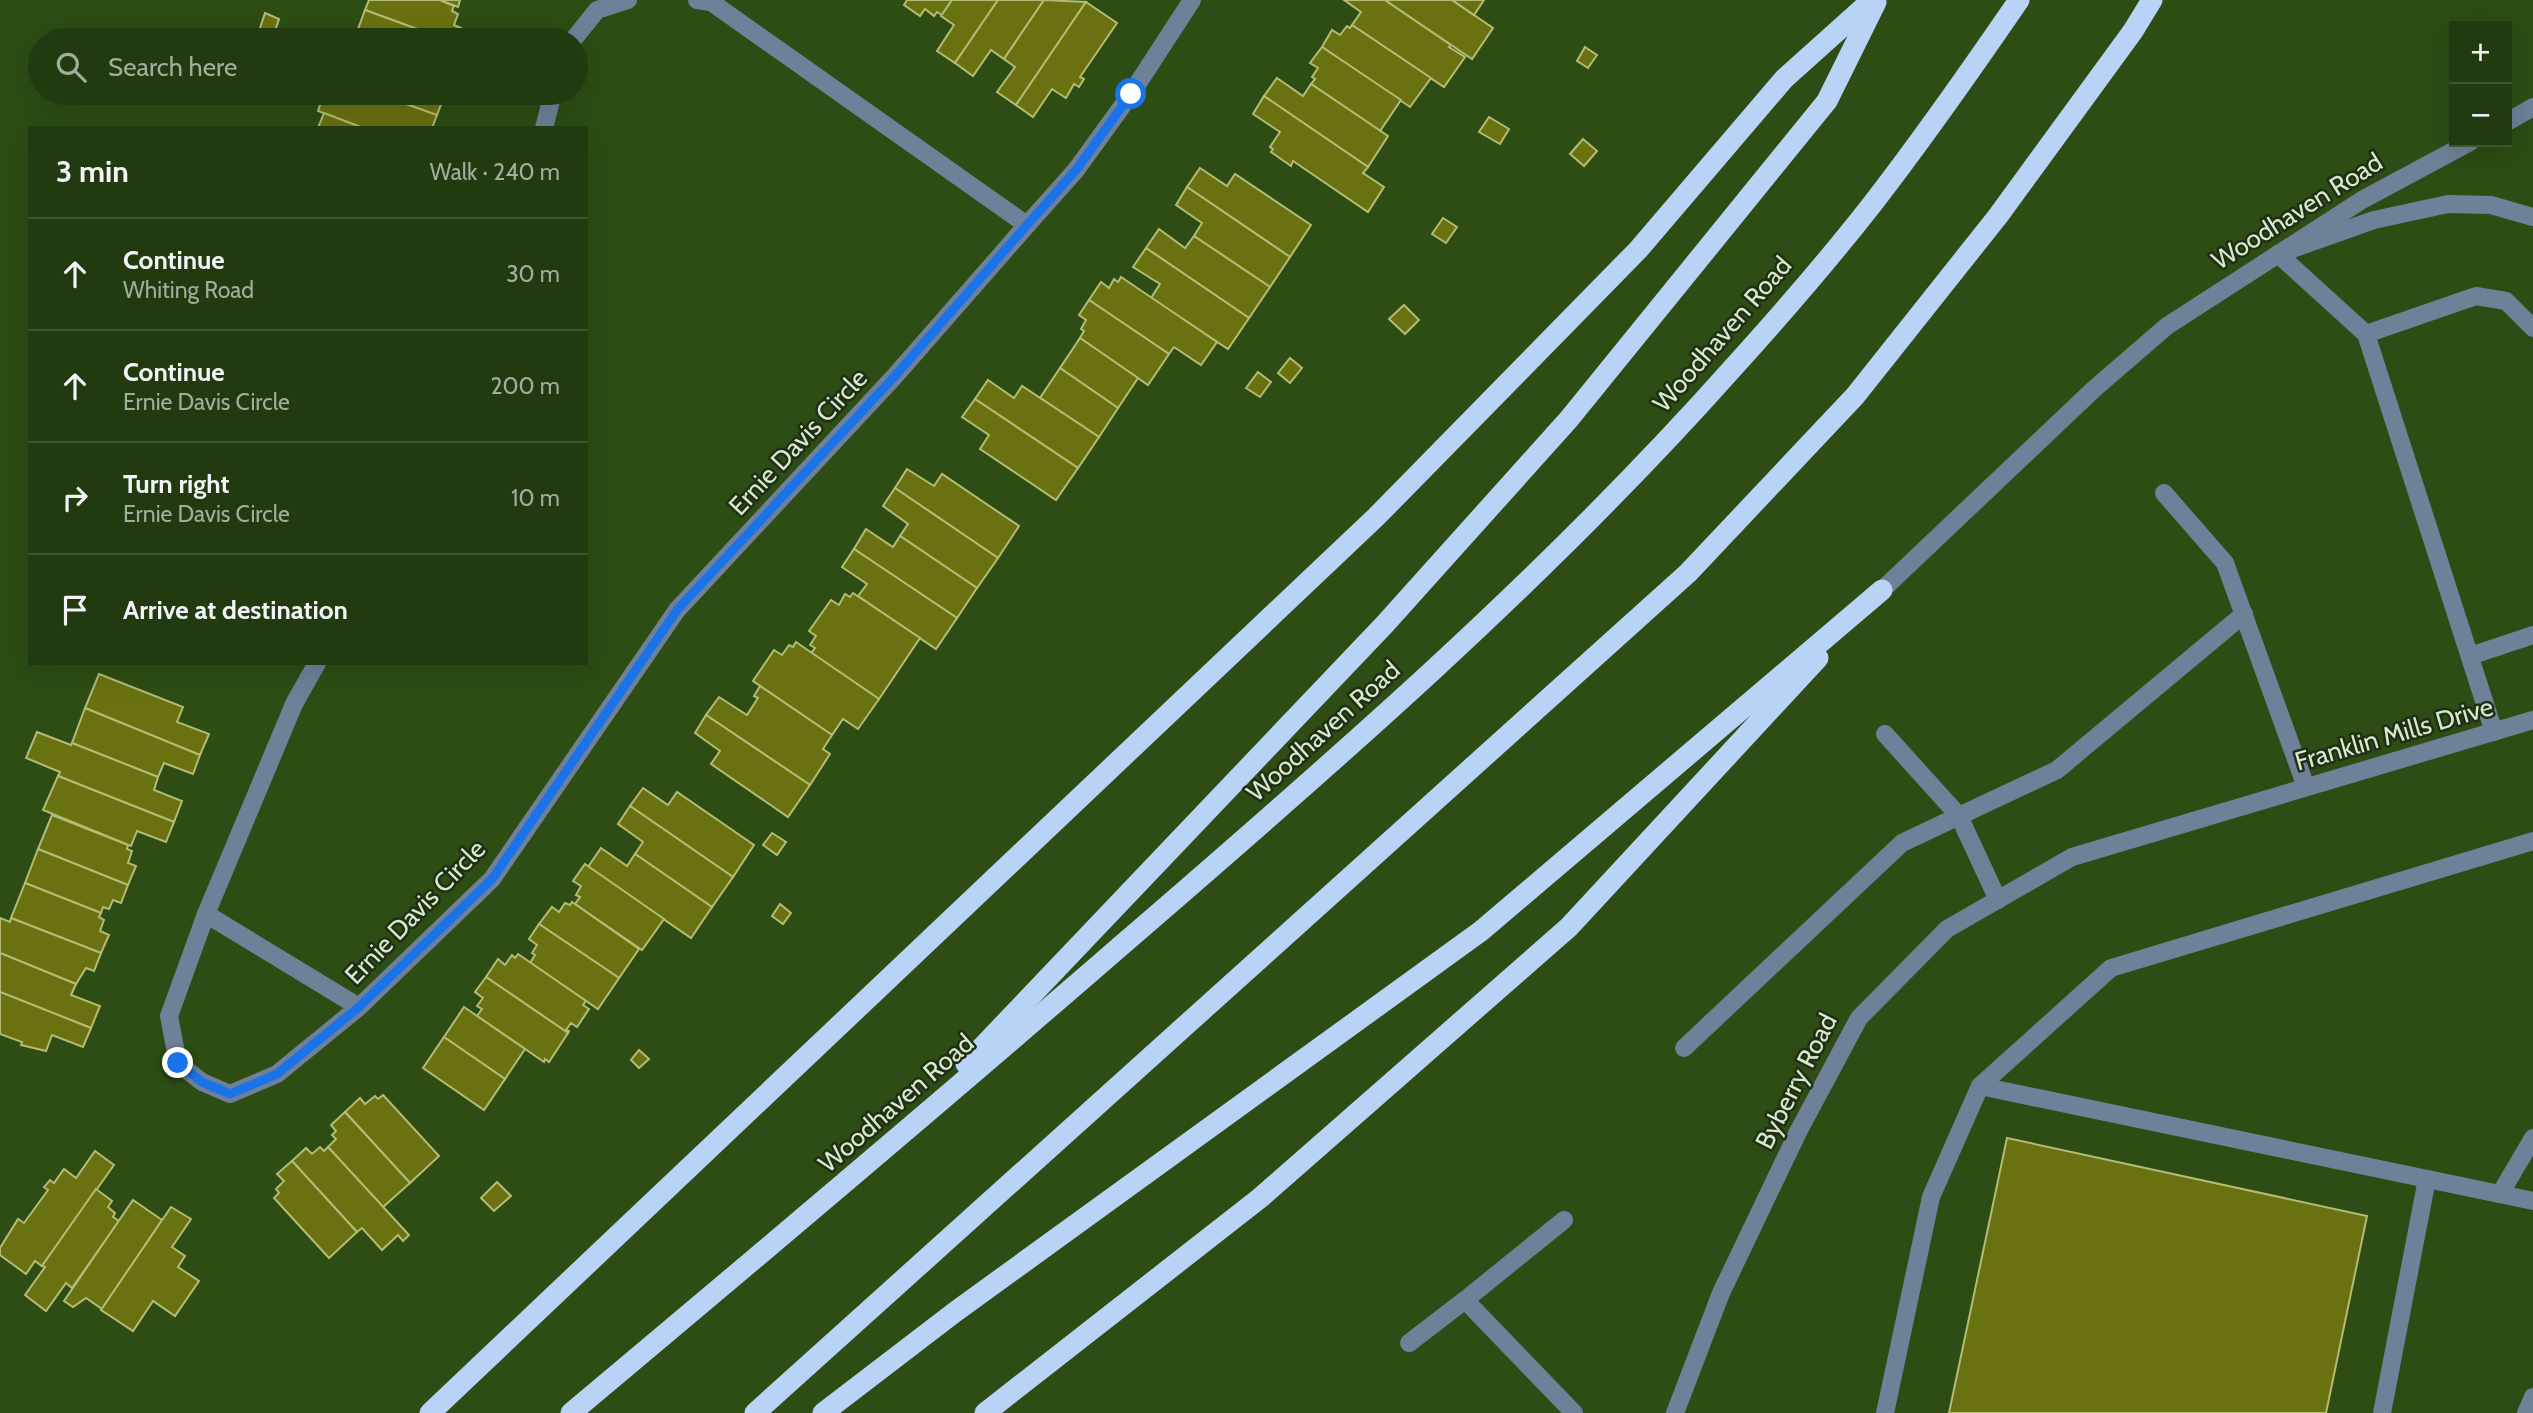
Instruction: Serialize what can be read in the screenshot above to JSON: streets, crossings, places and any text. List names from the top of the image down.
{
  "streets": {
    "highway": ["Woodhaven Road"],
    "street": ["Ernie Davis Circle", "Franklin Mills Drive", "Byberry Road"]
  },
  "crossings": [
    ["Franklin Mills Drive", "Byberry Road"]
  ],
  "page": {
    "map_buttons": ["+", "−"],
    "search": "Search here",
    "heading": ["3 min", "Walk · 240 m"],
    "list": [
      ["Continue", "Whiting Road", "30 m"],
      ["Continue", "Ernie Davis Circle", "200 m"],
      ["Turn right", "Ernie Davis Circle", "10 m"],
      "Arrive at destination"
    ]
  }
}
